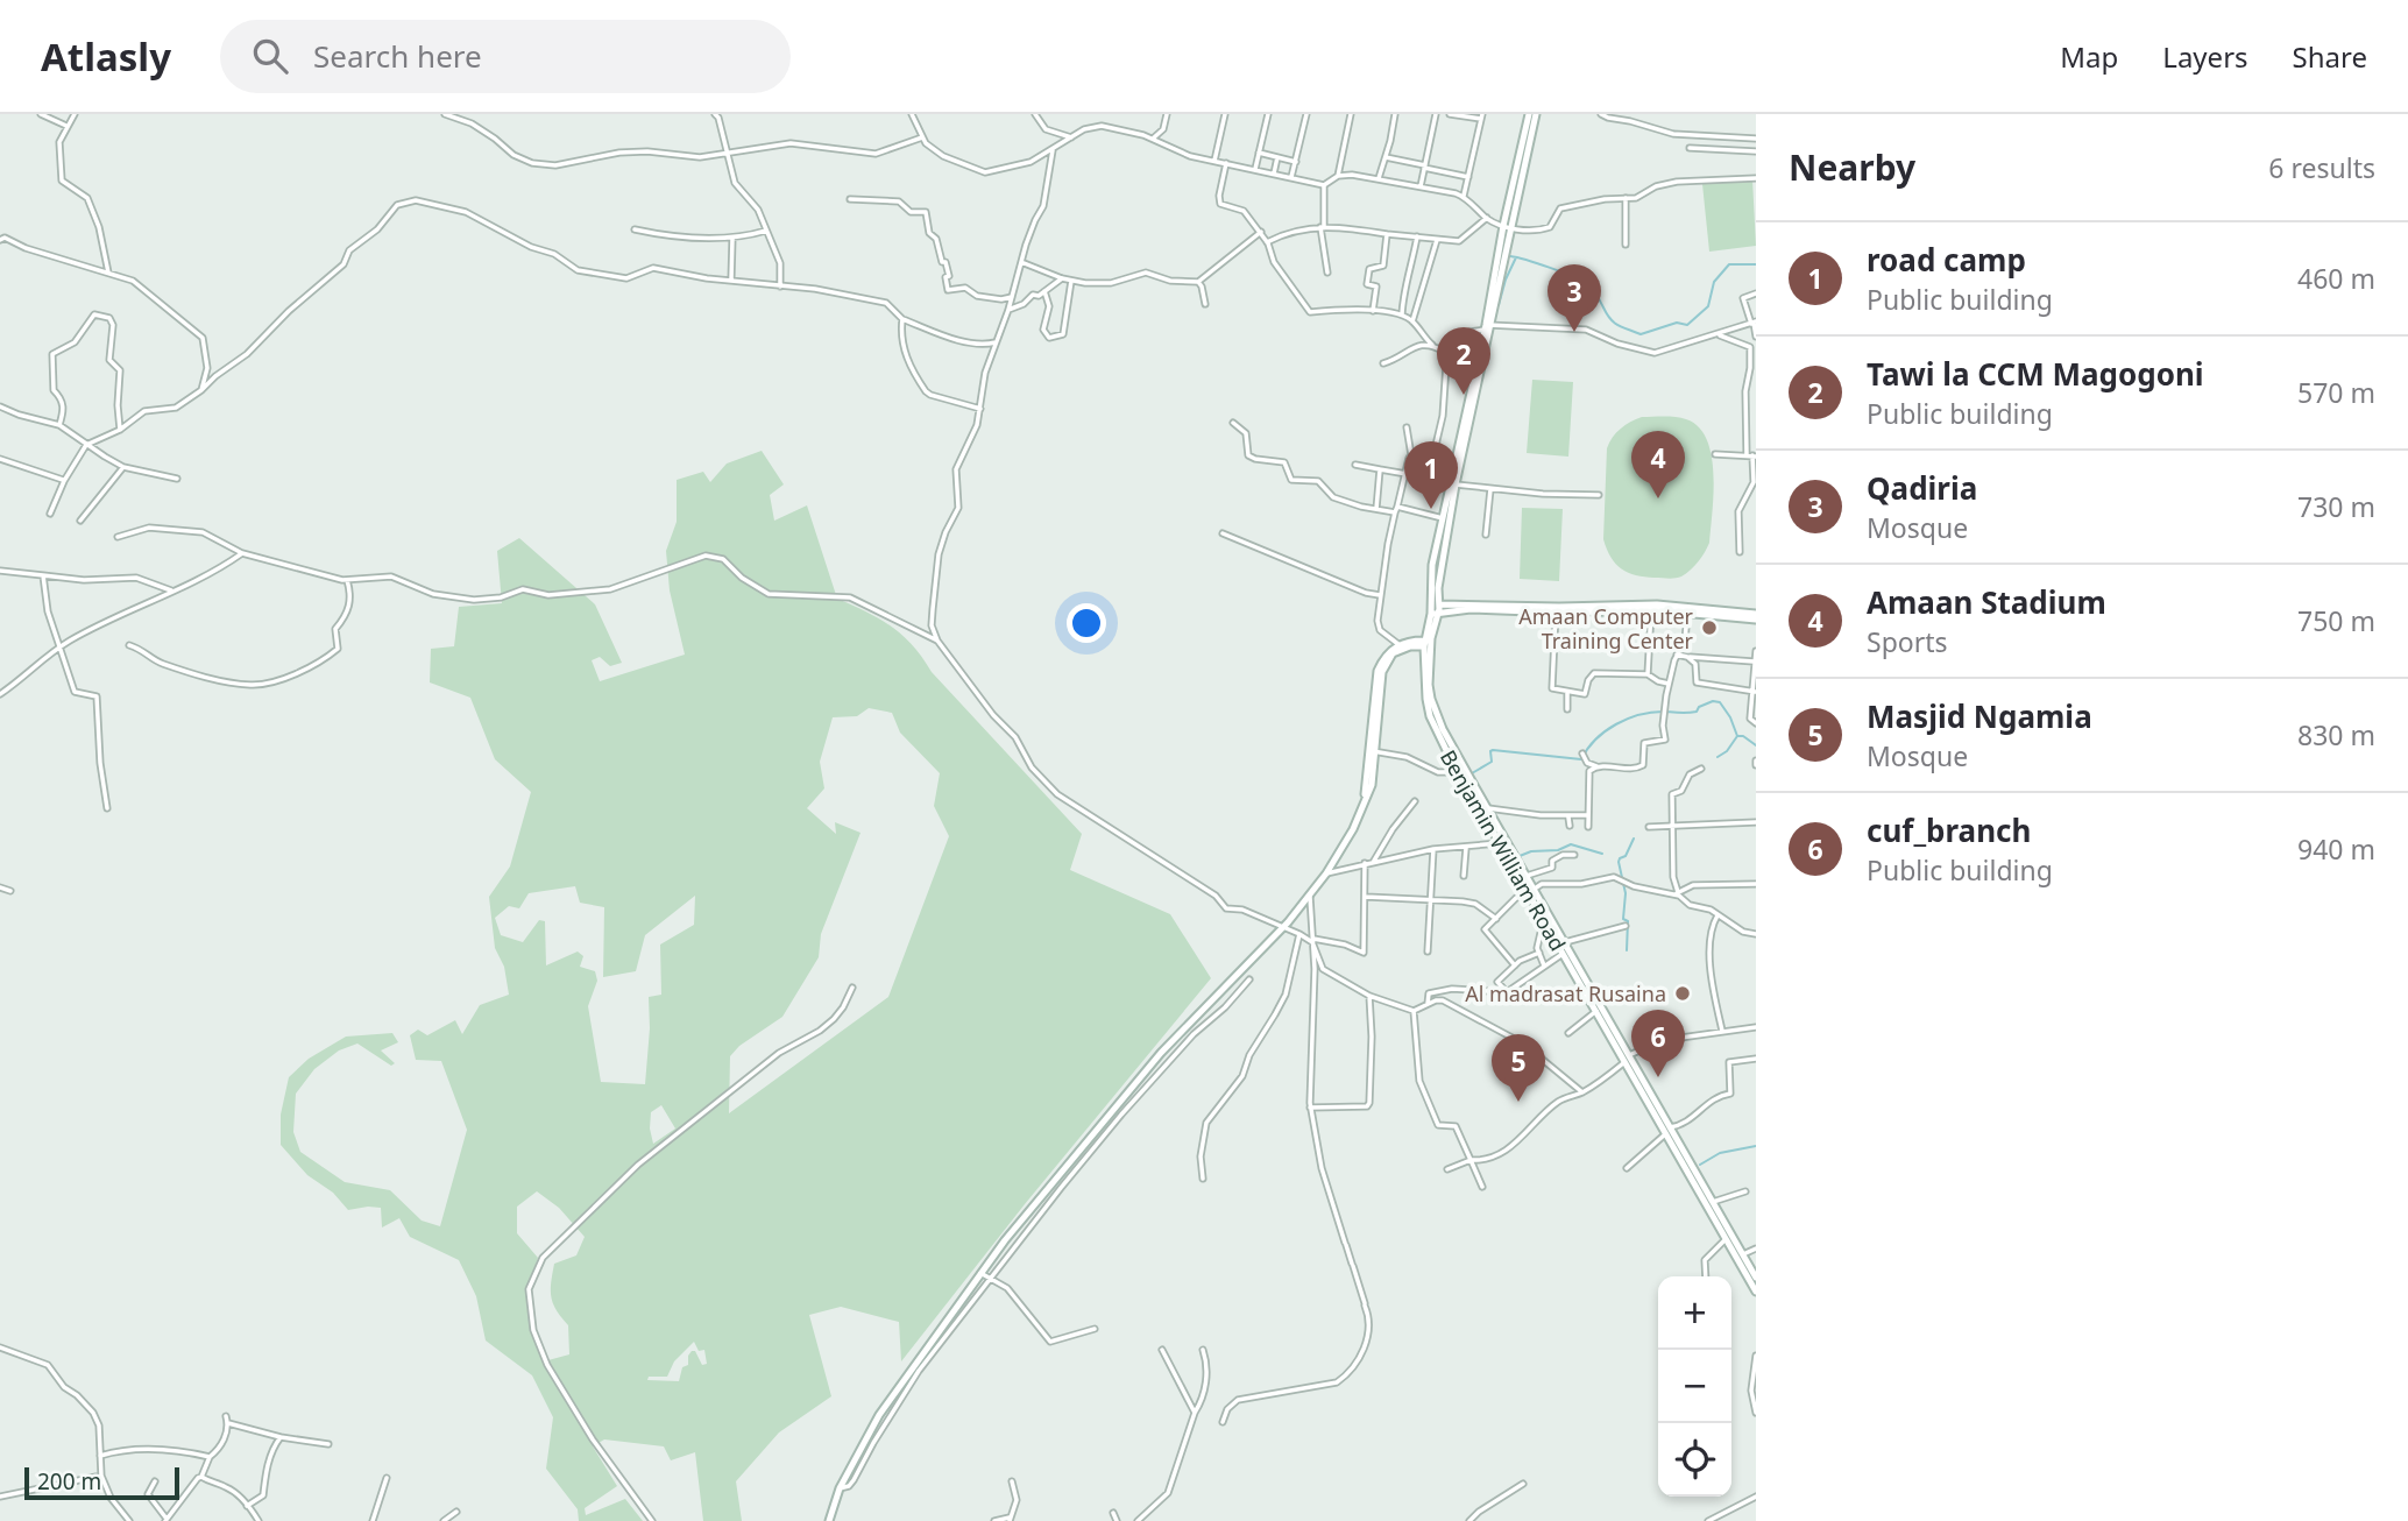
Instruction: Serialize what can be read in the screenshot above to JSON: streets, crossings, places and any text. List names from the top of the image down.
{
  "streets": {
    "main road": ["Benjamin William Road"]
  },
  "places": ["Amaan Computer Training Center", "Al madrasat Rusaina"],
  "scale_bar": "200 m",
  "page": {
    "header": "Atlasly",
    "search": "Search here",
    "nav": ["Map", "Layers", "Share"],
    "heading": ["Nearby", "6 results"],
    "list": [
      {
        "mark": "1",
        "name": "road camp",
        "note": "Public building",
        "value": "460 m"
      },
      {
        "mark": "2",
        "name": "Tawi la CCM Magogoni",
        "note": "Public building",
        "value": "570 m"
      },
      {
        "mark": "3",
        "name": "Qadiria",
        "note": "Mosque",
        "value": "730 m"
      },
      {
        "mark": "4",
        "name": "Amaan Stadium",
        "note": "Sports",
        "value": "750 m"
      },
      {
        "mark": "5",
        "name": "Masjid Ngamia",
        "note": "Mosque",
        "value": "830 m"
      },
      {
        "mark": "6",
        "name": "cuf_branch",
        "note": "Public building",
        "value": "940 m"
      }
    ],
    "pins": [
      "3",
      "2",
      "4",
      "1",
      "6",
      "5"
    ],
    "map_buttons": ["+", "−"],
    "scale": "200 m"
  }
}
